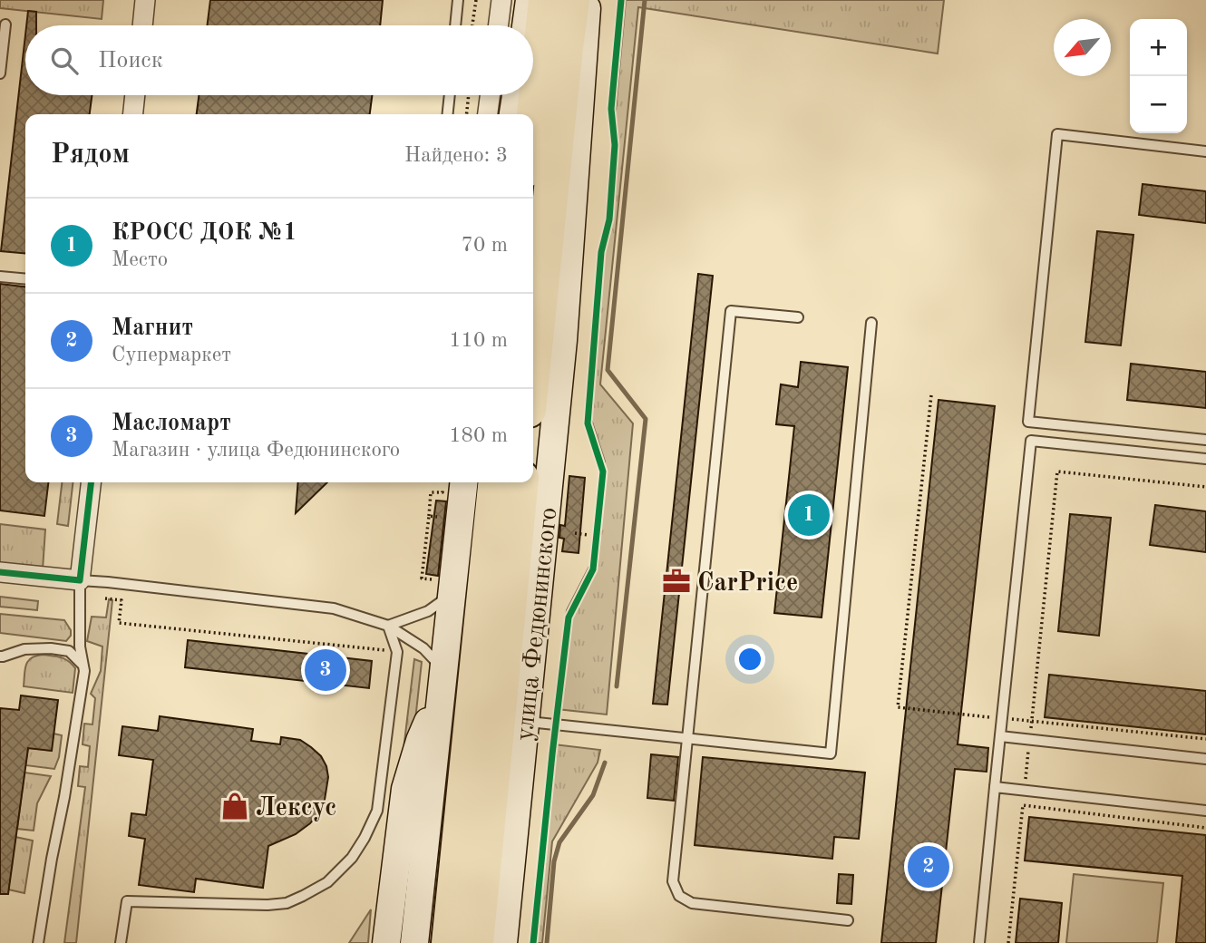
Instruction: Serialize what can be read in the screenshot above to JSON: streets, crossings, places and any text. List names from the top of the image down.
{
  "streets": {
    "highway": ["улица Федюнинского"]
  },
  "places": {
    "office": ["CarPrice"],
    "shop": ["Лексус"]
  },
  "north": "bottom left",
  "page": {
    "map_buttons": ["+", "−"],
    "search": "Поиск",
    "heading": ["Рядом", "Найдено: 3"],
    "list": [
      {
        "mark": "1",
        "name": "КРОСС ДОК №1",
        "note": "Место",
        "value": "70 m"
      },
      {
        "mark": "2",
        "name": "Магнит",
        "note": "Супермаркет",
        "value": "110 m"
      },
      {
        "mark": "3",
        "name": "Масломарт",
        "note": "Магазин · улица Федюнинского",
        "value": "180 m"
      }
    ],
    "pins": ["1", "3", "2"]
  }
}
